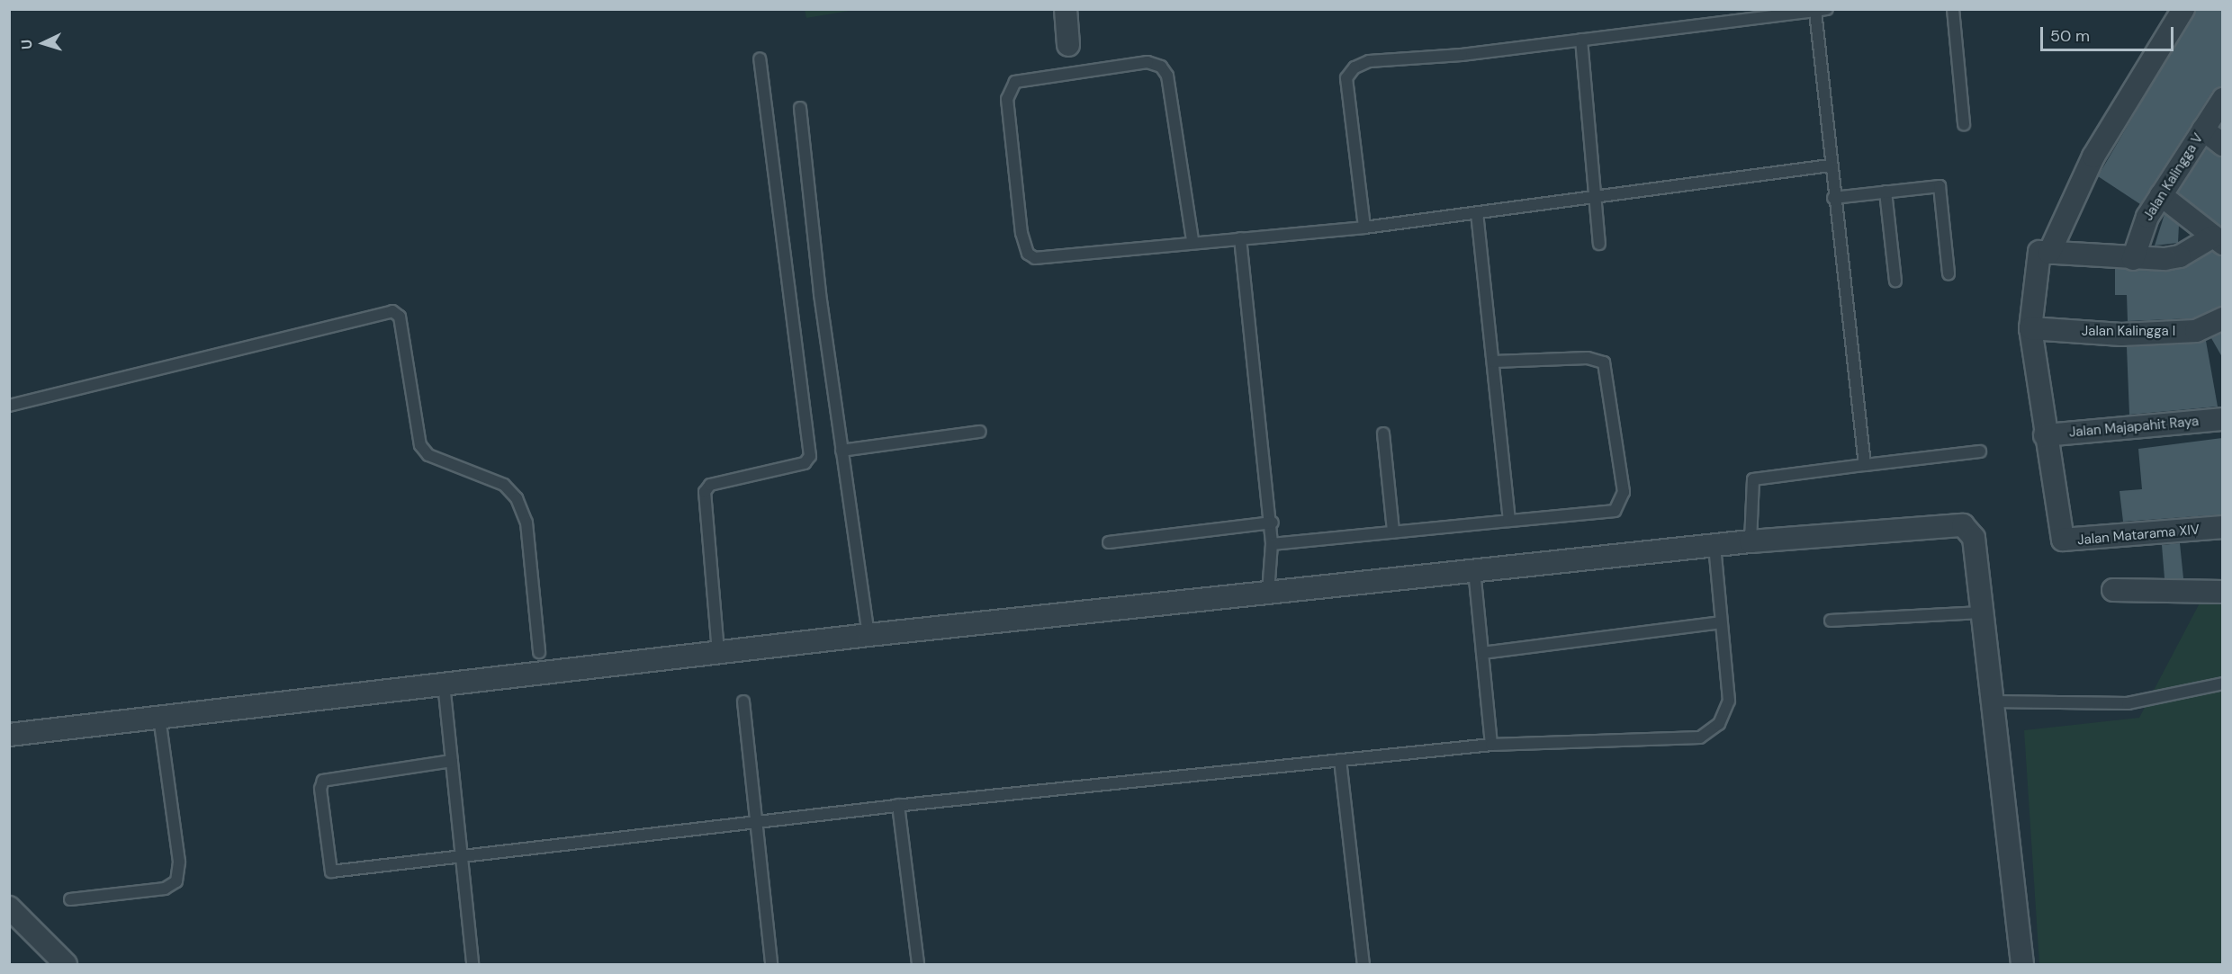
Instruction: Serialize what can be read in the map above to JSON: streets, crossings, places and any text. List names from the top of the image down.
{
  "streets": {
    "street": [
      "Jalan Kalingga V",
      "Jalan Kalingga I",
      "Jalan Majapahit Raya",
      "Jalan Matarama XIV"
    ]
  },
  "crossings": [
    ["Jalan Majapahit Raya", "Jalan Matarama XIV"]
  ],
  "scale_bar": "50 m",
  "north": "left"
}
